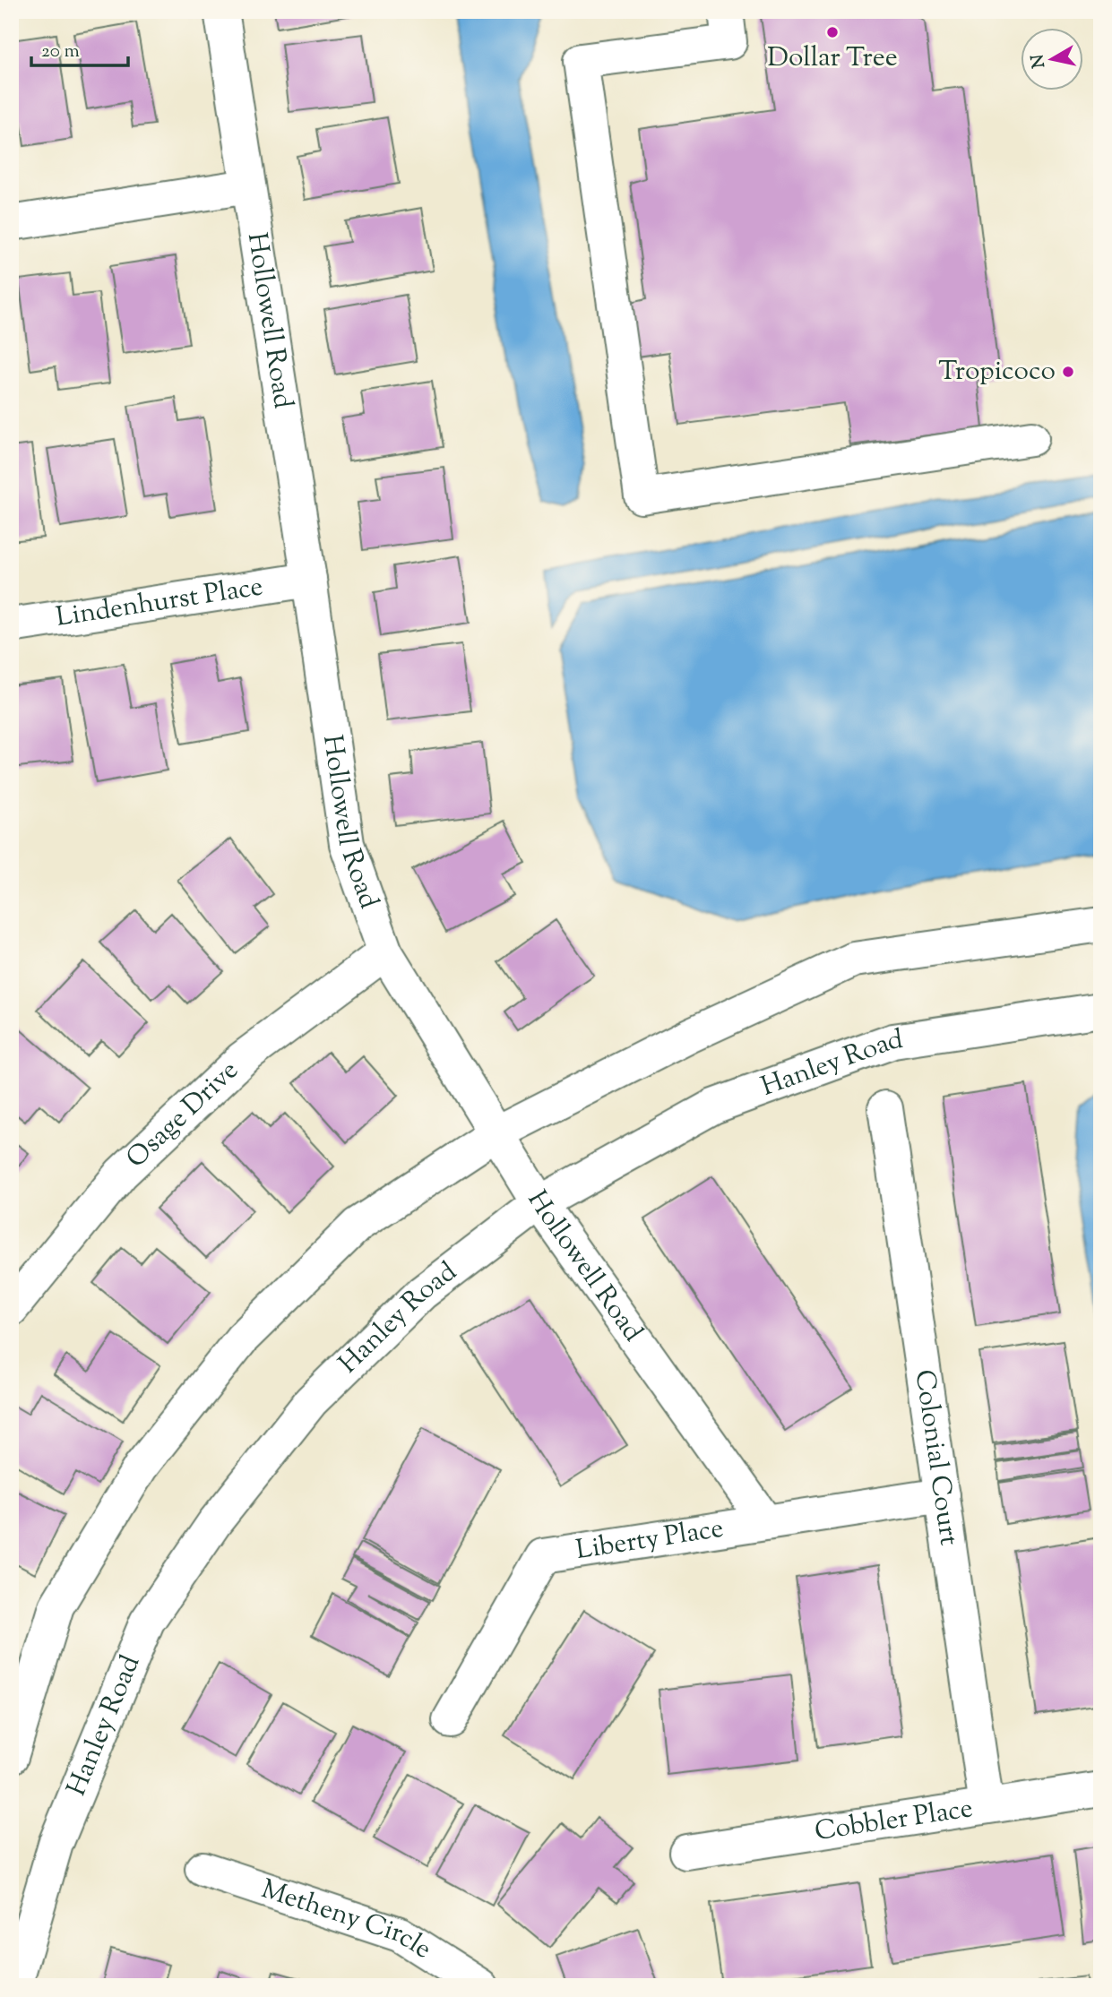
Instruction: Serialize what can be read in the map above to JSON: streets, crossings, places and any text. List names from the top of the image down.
{
  "streets": {
    "street": [
      "Hollowell Road",
      "Lindenhurst Place",
      "Hanley Road",
      "Osage Drive",
      "Colonial Court",
      "Liberty Place",
      "Cobbler Place",
      "Metheny Circle"
    ]
  },
  "crossings": [
    ["Hollowell Road", "Lindenhurst Place"],
    ["Hollowell Road", "Hanley Road"],
    ["Hollowell Road", "Osage Drive"],
    ["Hollowell Road", "Liberty Place"],
    ["Colonial Court", "Liberty Place"],
    ["Colonial Court", "Cobbler Place"]
  ],
  "places": ["Dollar Tree", "Tropicoco"],
  "scale_bar": "20 m",
  "north": "left"
}
